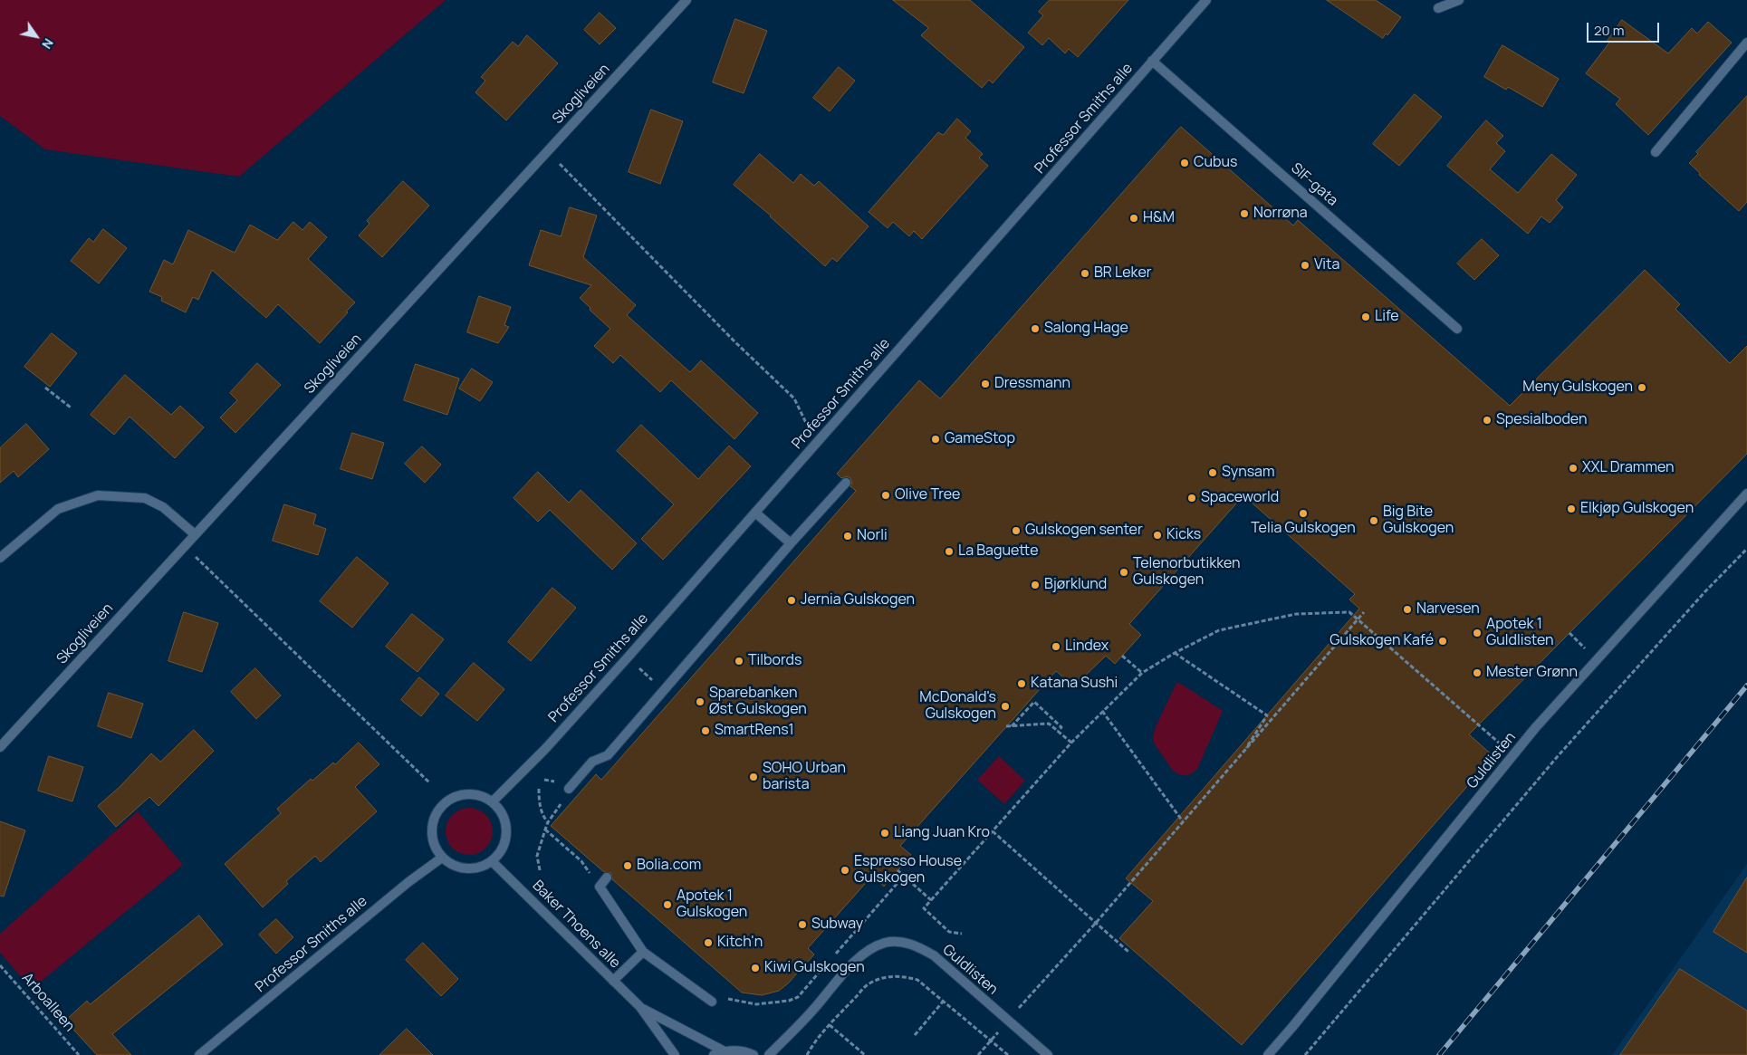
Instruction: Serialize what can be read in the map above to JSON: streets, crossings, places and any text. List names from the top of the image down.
{
  "streets": {
    "street": [
      "Skogliveien",
      "Professor Smiths alle",
      "SIF-gata",
      "Guldlisten",
      "Baker Thoens alle"
    ],
    "path": ["Arboalleen"]
  },
  "crossings": [
    ["Professor Smiths alle", "SIF-gata"],
    ["Professor Smiths alle", "Baker Thoens alle"]
  ],
  "places": [
    "Cubus",
    "Norrøna",
    "H&M",
    "Vita",
    "BR Leker",
    "Life",
    "Salong Hage",
    "Dressmann",
    "Meny Gulskogen",
    "Spesialboden",
    "GameStop",
    "XXL Drammen",
    "Synsam",
    "Olive Tree",
    "Spaceworld",
    "Elkjøp Gulskogen",
    "Telia Gulskogen",
    "Big Bite Gulskogen",
    "Gulskogen senter",
    "Kicks",
    "Norli",
    "La Baguette",
    "Telenorbutikken Gulskogen",
    "Bjørklund",
    "Jernia Gulskogen",
    "Narvesen",
    "Apotek 1 Guldlisten",
    "Gulskogen Kafé",
    "Lindex",
    "Tilbords",
    "Mester Grønn",
    "Katana Sushi",
    "Sparebanken Øst Gulskogen",
    "McDonald's Gulskogen",
    "SmartRens1",
    "SOHO Urban barista",
    "Liang Juan Kro",
    "Bolia.com",
    "Espresso House Gulskogen",
    "Apotek 1 Gulskogen",
    "Subway",
    "Kitch'n",
    "Kiwi Gulskogen"
  ],
  "scale_bar": "20 m",
  "north": "bottom right"
}
